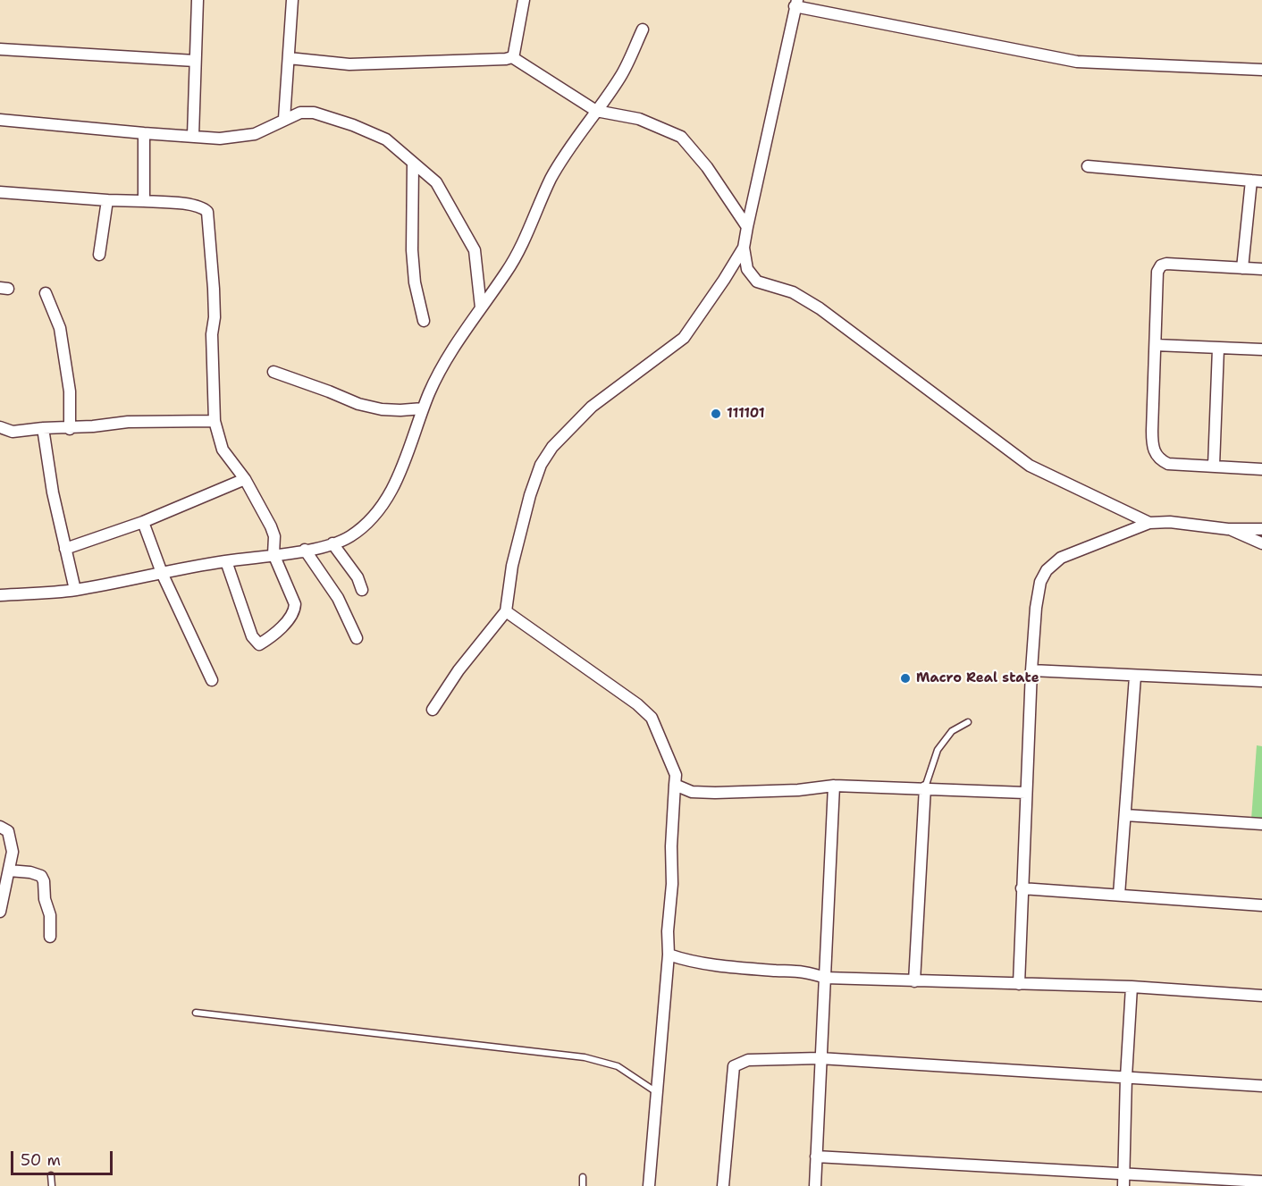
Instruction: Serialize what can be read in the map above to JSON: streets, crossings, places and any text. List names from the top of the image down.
{
  "places": ["111101", "Macro Real state"],
  "scale_bar": "50 m"
}
